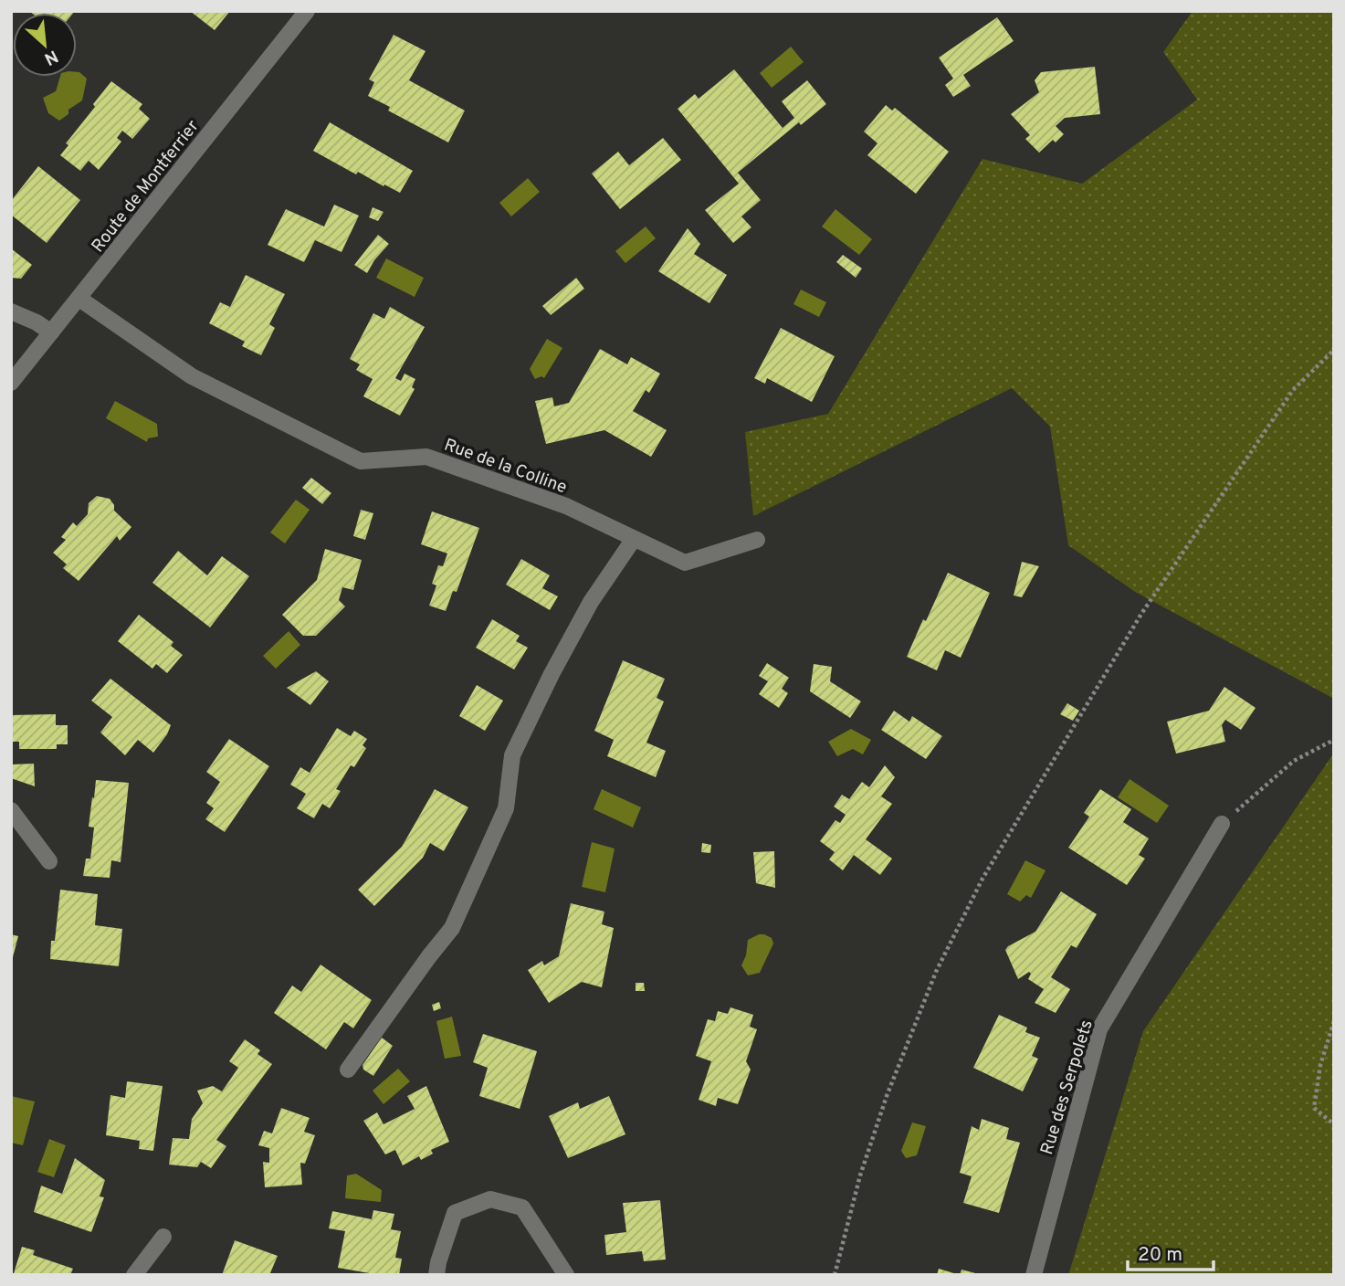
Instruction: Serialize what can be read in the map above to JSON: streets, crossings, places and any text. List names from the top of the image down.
{
  "streets": {
    "street": ["Route de Montferrier", "Rue de la Colline", "Rue des Serpolets"]
  },
  "crossings": [
    ["Route de Montferrier", "Rue de la Colline"]
  ],
  "scale_bar": "20 m",
  "north": "bottom right"
}
